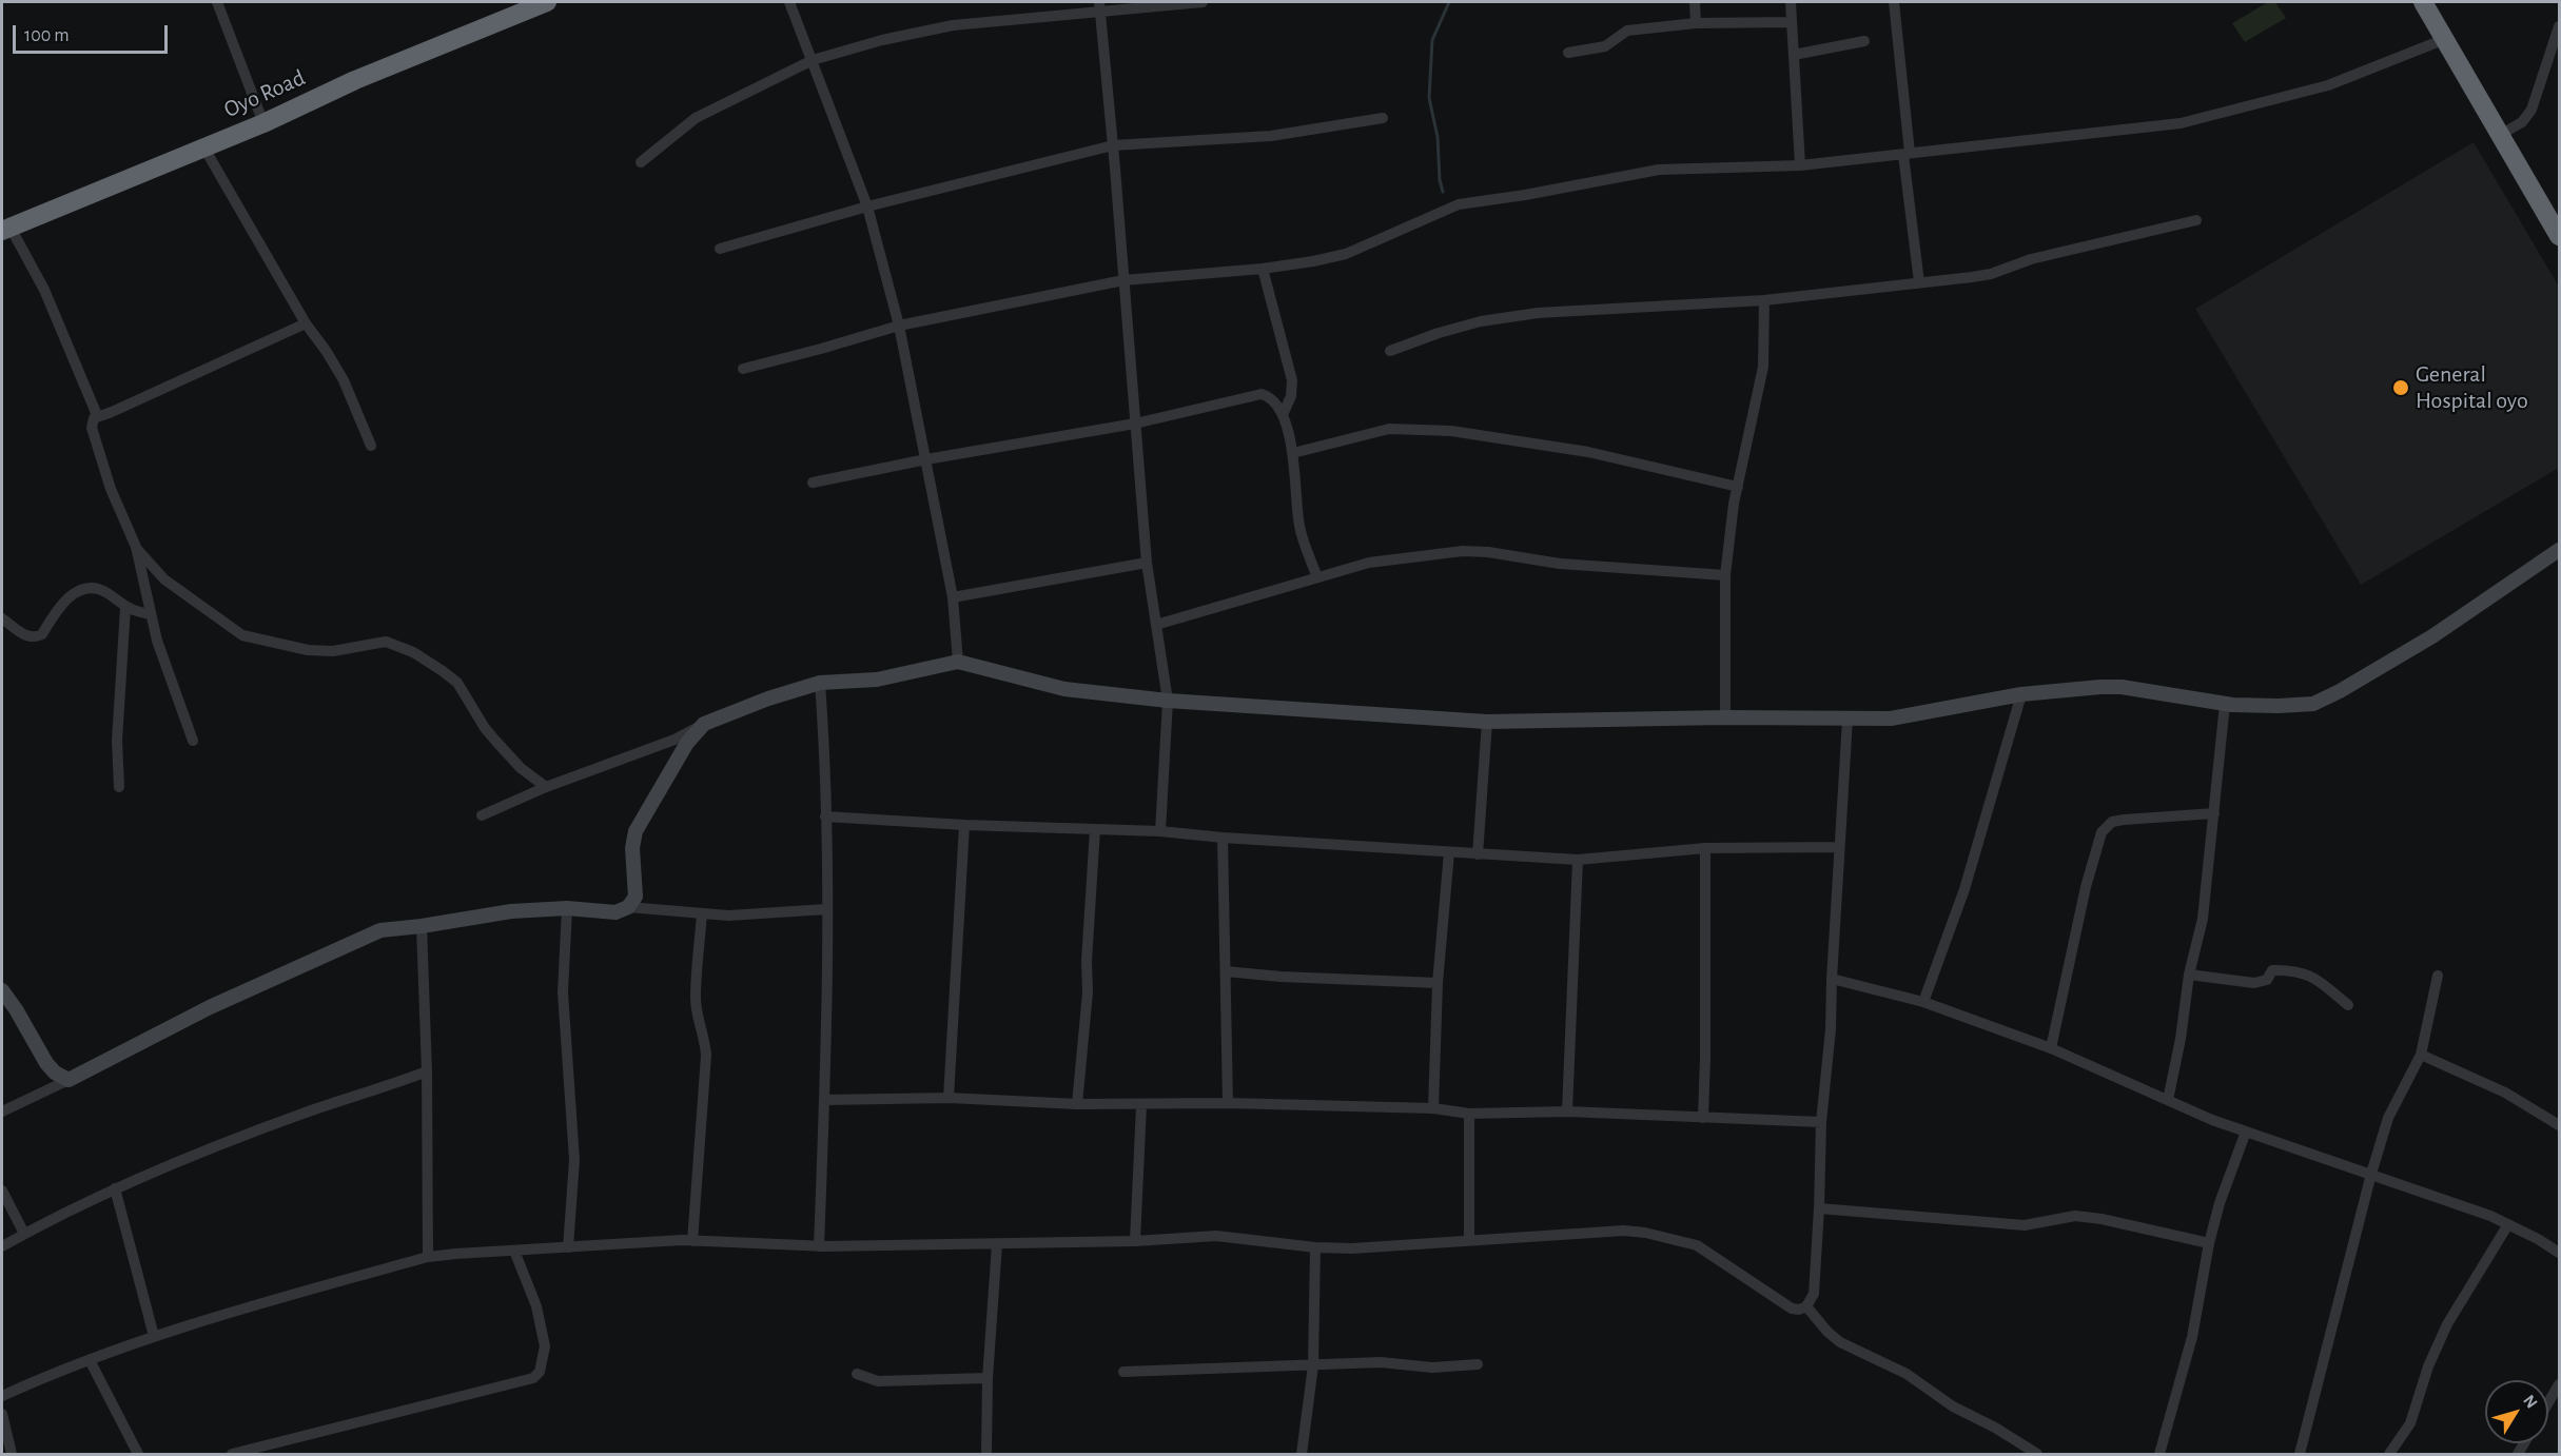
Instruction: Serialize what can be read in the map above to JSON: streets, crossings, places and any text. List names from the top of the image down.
{
  "streets": {
    "highway": ["Oyo Road"]
  },
  "places": ["General Hospital oyo"],
  "scale_bar": "100 m",
  "north": "top right"
}
